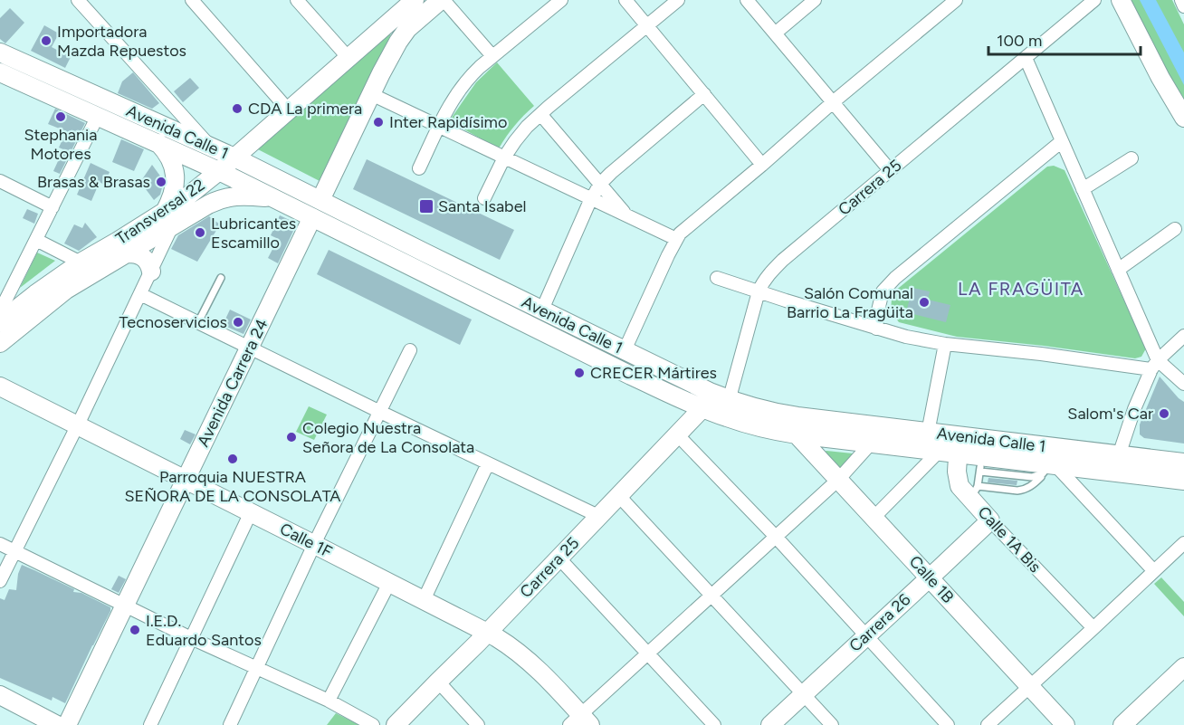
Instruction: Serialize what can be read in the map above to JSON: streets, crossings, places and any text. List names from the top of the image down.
{
  "streets": {
    "main road": [
      "Avenida Calle 1",
      "Carrera 25",
      "Transversal 22",
      "Avenida Carrera 24",
      "Calle 1A Bis",
      "Calle 1F",
      "Calle 1B",
      "Carrera 26"
    ]
  },
  "crossings": [
    ["Avenida Calle 1", "Carrera 25"],
    ["Avenida Calle 1", "Transversal 22"],
    ["Avenida Calle 1", "Avenida Carrera 24"],
    ["Avenida Calle 1", "Calle 1A Bis"],
    ["Avenida Calle 1", "Calle 1B"],
    ["Carrera 25", "Calle 1F"],
    ["Avenida Carrera 24", "Calle 1F"],
    ["Calle 1A Bis", "Carrera 26"],
    ["Calle 1B", "Carrera 26"]
  ],
  "districts": ["LA FRAGÜITA"],
  "places": {
    "other": [
      "Importadora Mazda Repuestos",
      "CDA La primera",
      "Stephania Motores",
      "Inter Rapidísimo",
      "Brasas & Brasas",
      "Lubricantes Escamillo",
      "Salón Comunal Barrio La Fragüita",
      "Tecnoservicios",
      "CRECER Mártires",
      "Salom's Car",
      "Colegio Nuestra Señora de La Consolata",
      "Parroquia NUESTRA SEÑORA DE LA CONSOLATA",
      "I.E.D. Eduardo Santos"
    ],
    "transit": ["Santa Isabel"]
  },
  "scale_bar": "100 m"
}
